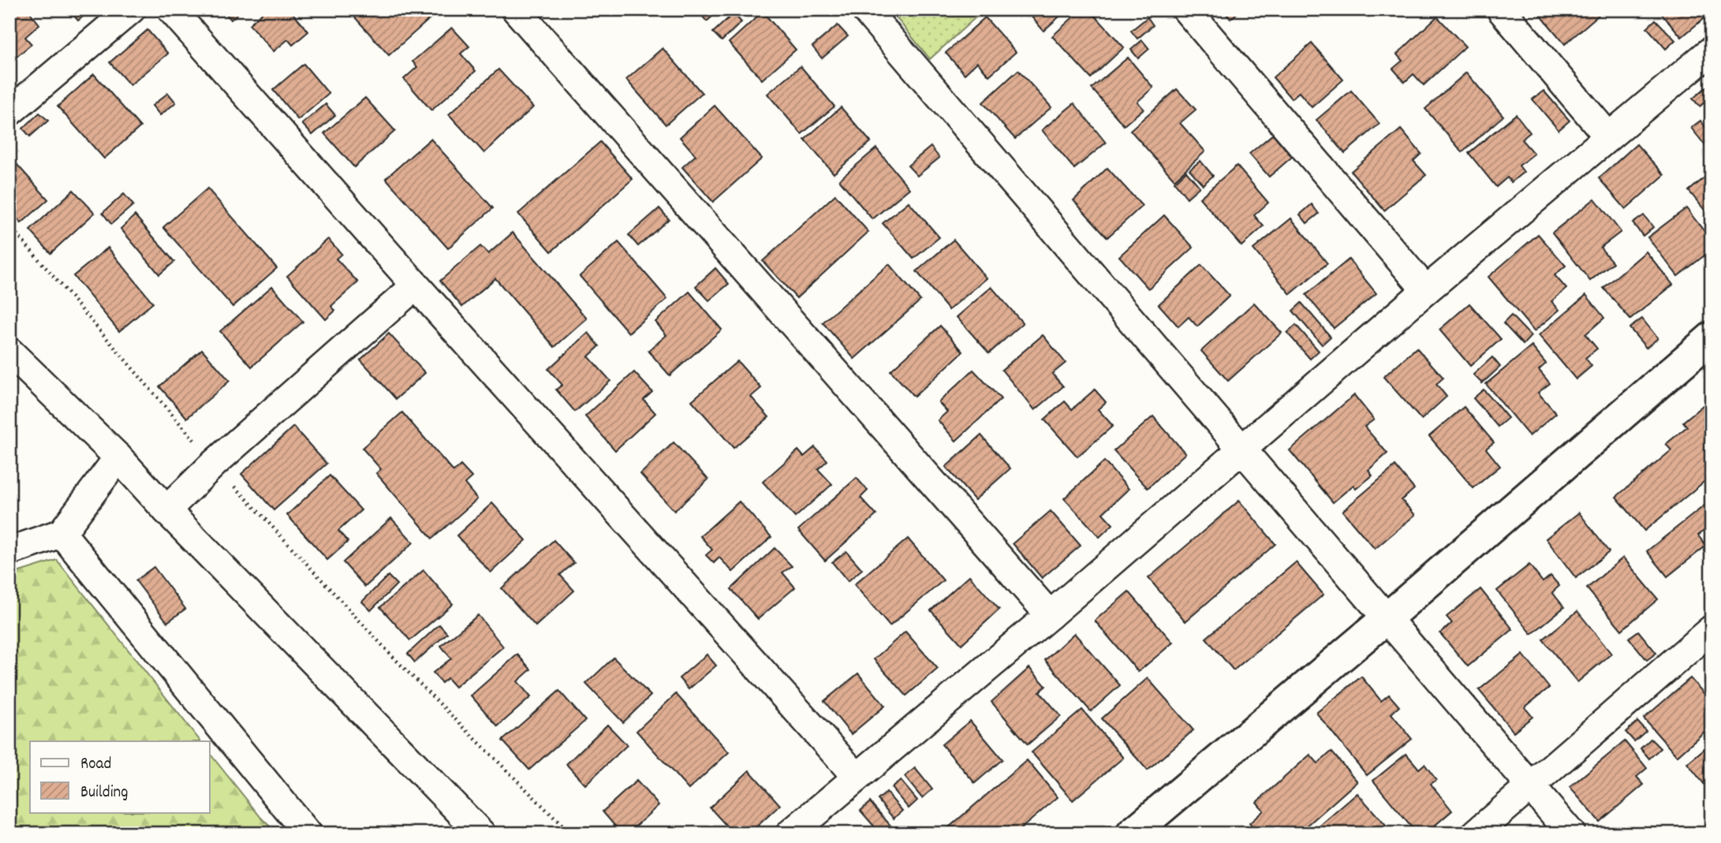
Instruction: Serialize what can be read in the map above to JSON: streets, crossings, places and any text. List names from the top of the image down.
{
  "legend": ["Road", "Building"]
}
